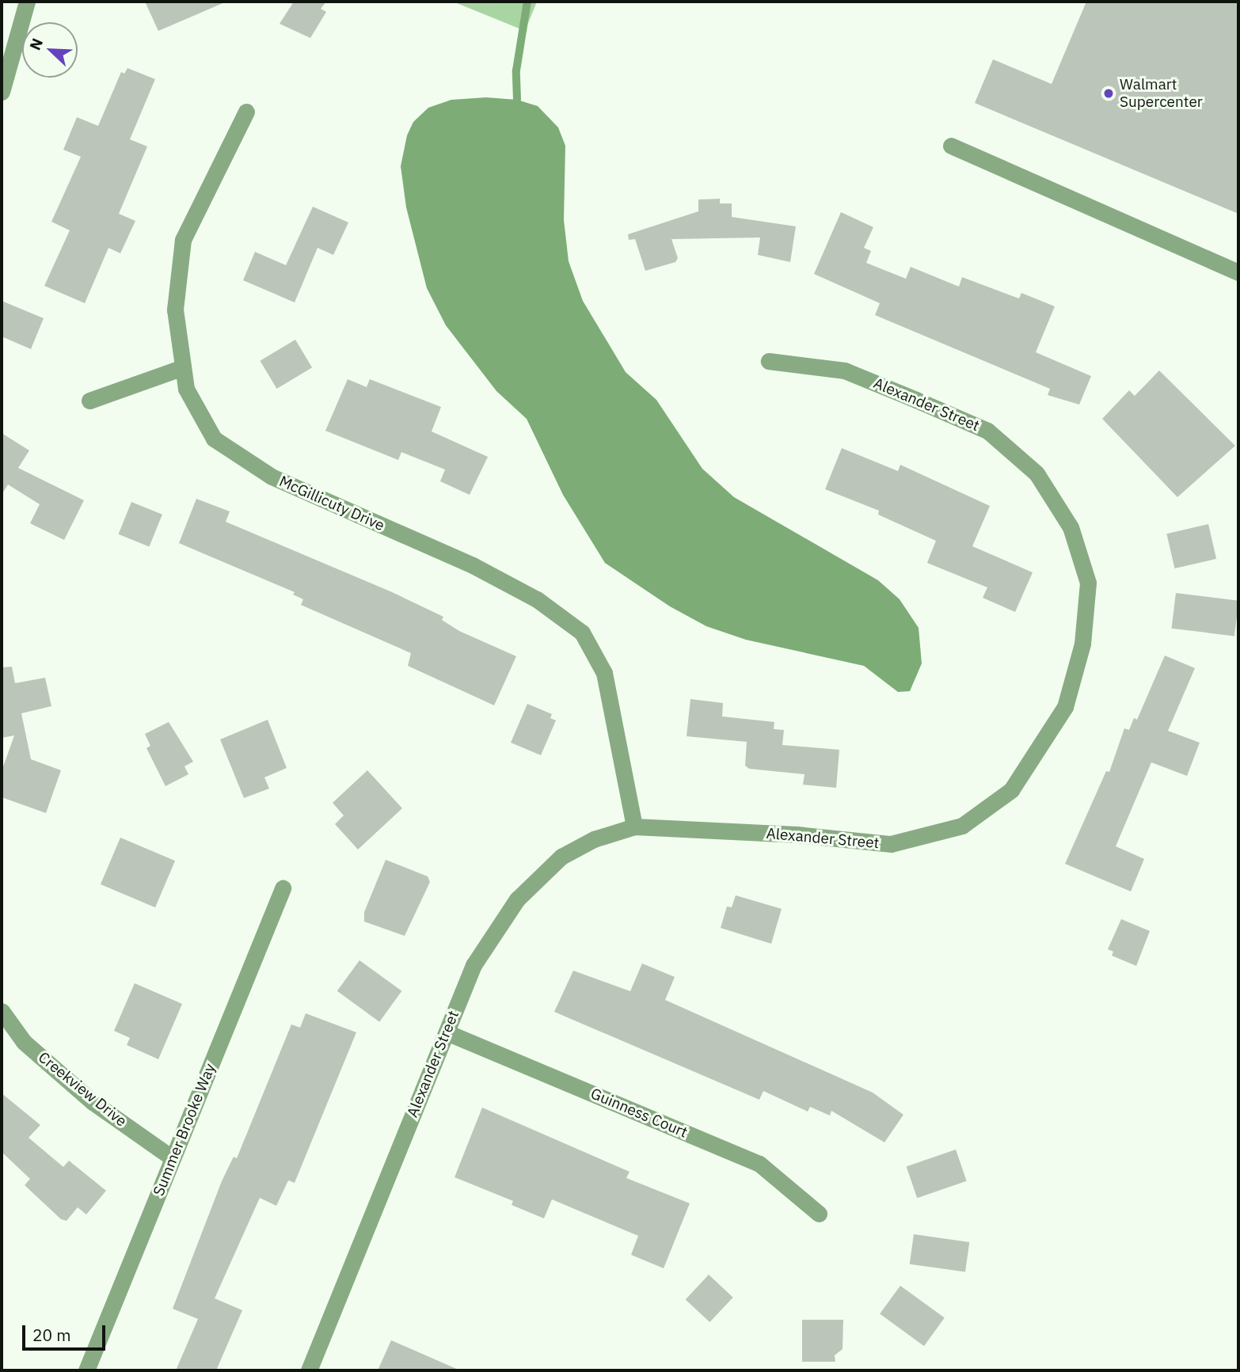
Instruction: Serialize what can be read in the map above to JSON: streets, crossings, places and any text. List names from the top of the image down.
{
  "streets": {
    "street": [
      "Alexander Street",
      "McGillicuty Drive",
      "Creekview Drive",
      "Guinness Court",
      "Summer Brooke Way"
    ]
  },
  "crossings": [
    ["Alexander Street", "McGillicuty Drive"],
    ["Alexander Street", "Guinness Court"],
    ["Creekview Drive", "Summer Brooke Way"]
  ],
  "places": ["Walmart Supercenter"],
  "scale_bar": "20 m",
  "north": "top left"
}
